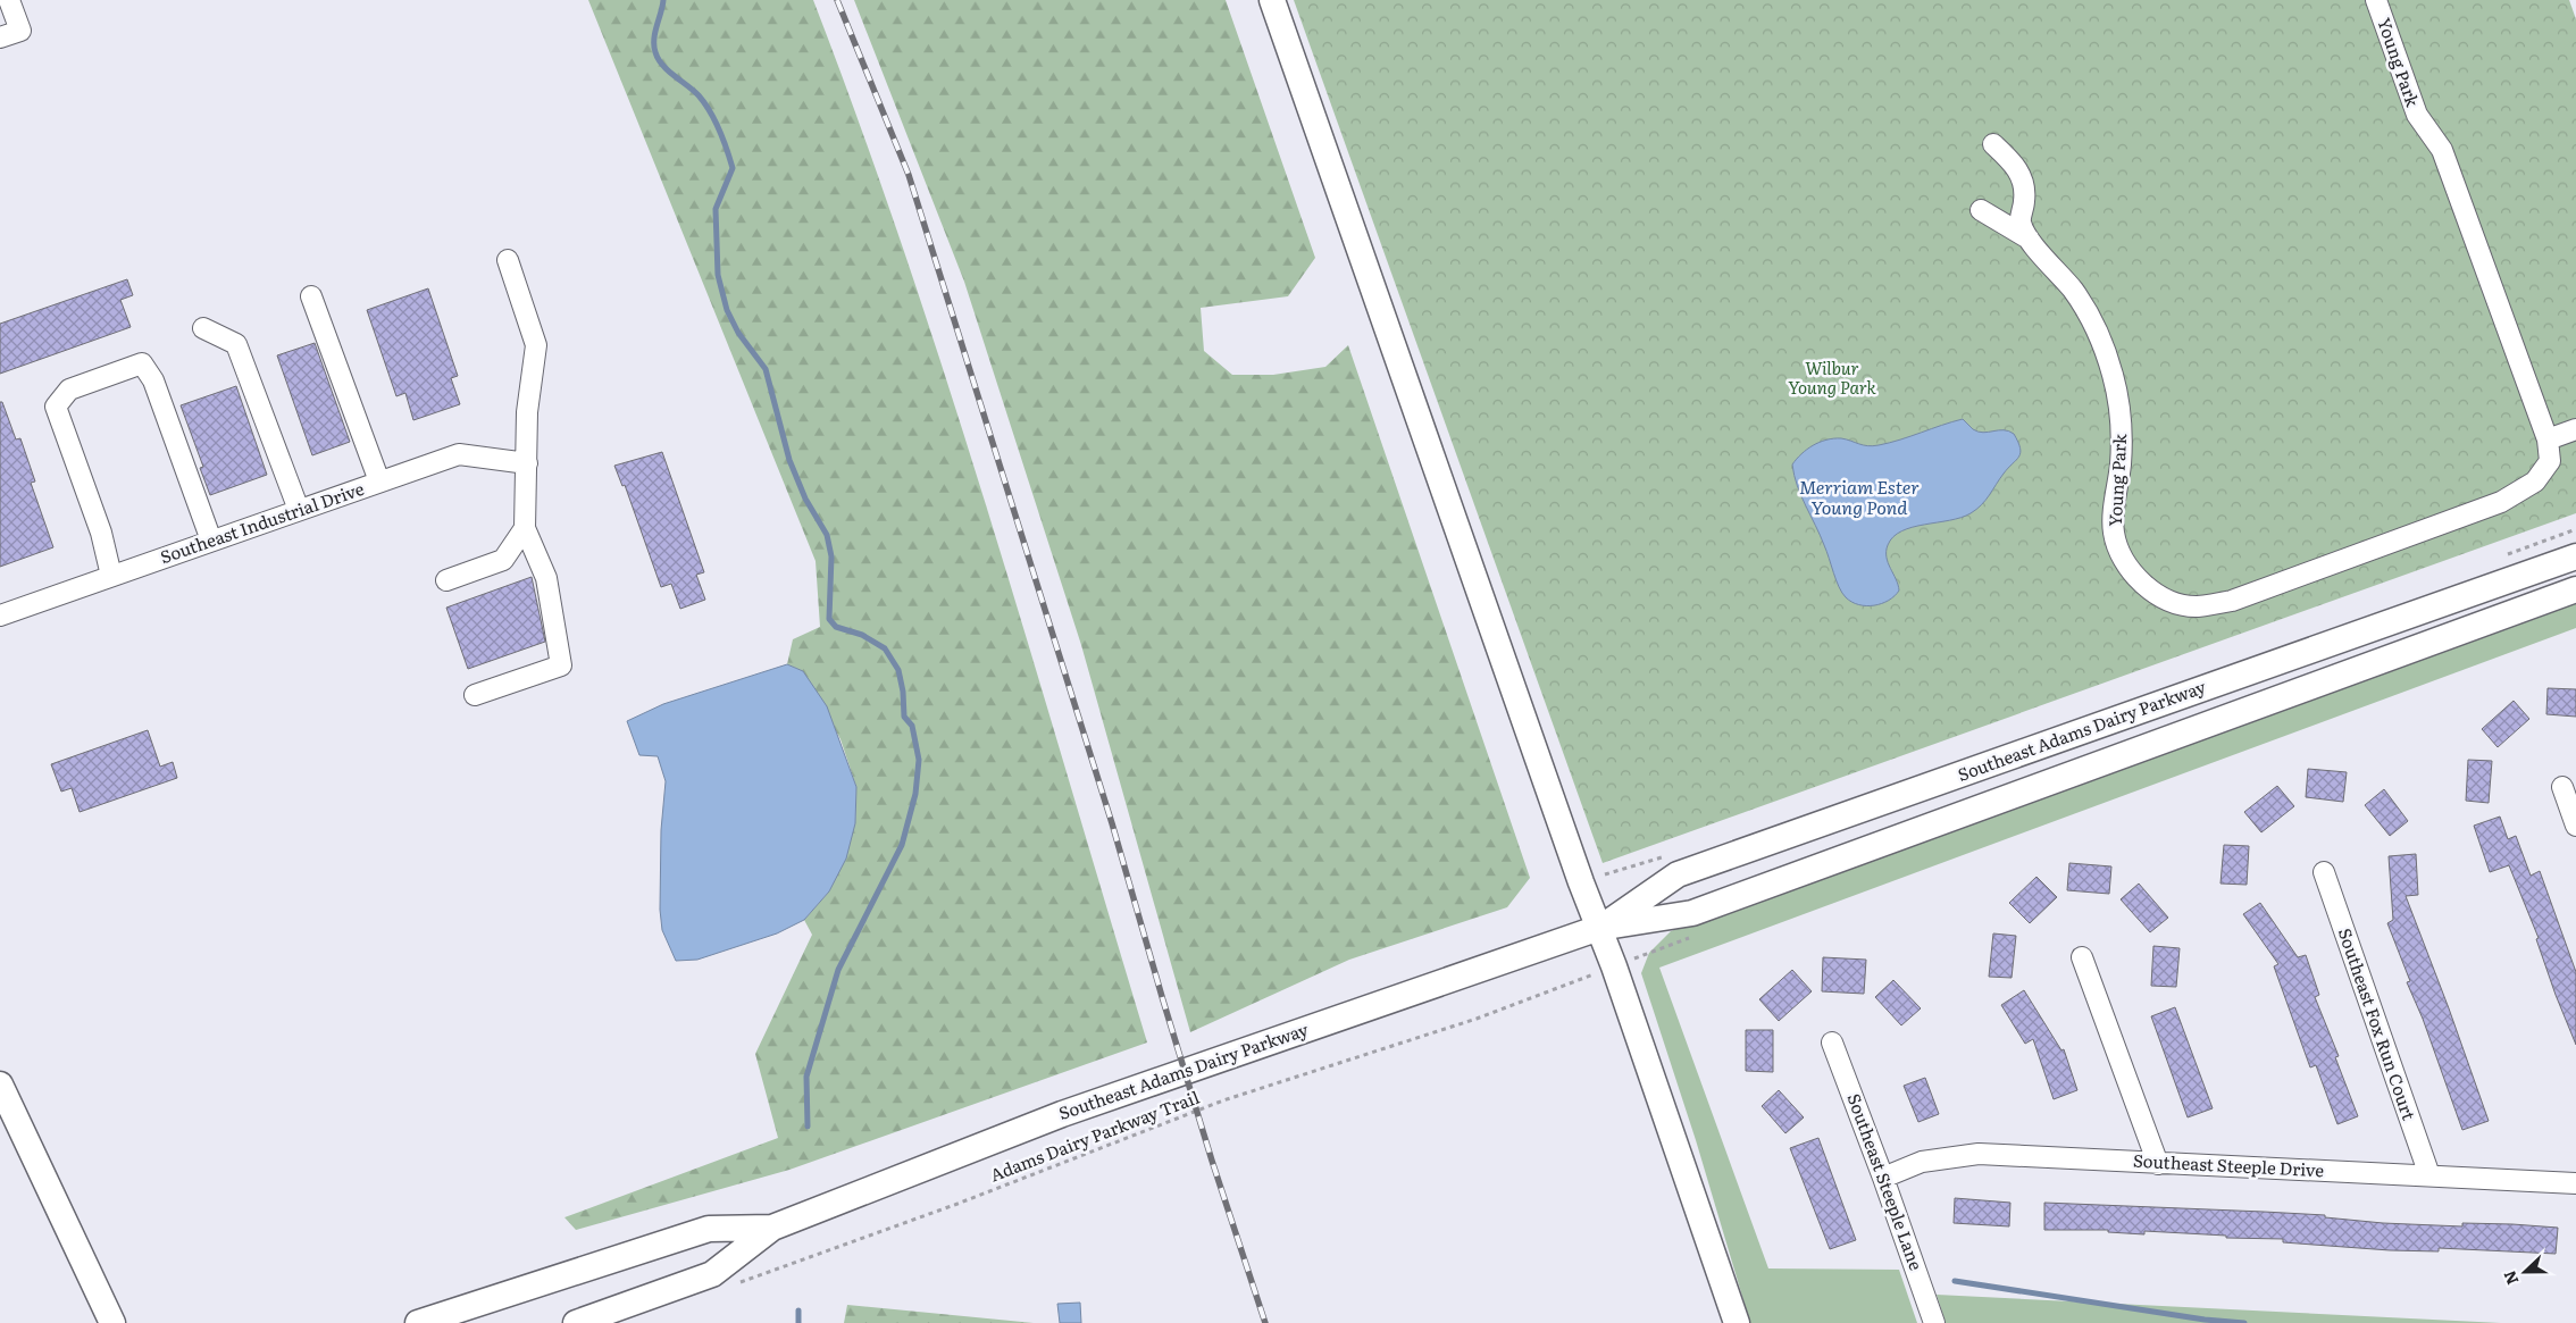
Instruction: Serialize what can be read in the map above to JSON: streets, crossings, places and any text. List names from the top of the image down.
{
  "streets": {
    "main road": ["Southeast Adams Dairy Parkway"],
    "street": [
      "Young Park",
      "Southeast Industrial Drive",
      "Southeast Fox Run Court",
      "Southeast Steeple Drive",
      "Southeast Steeple Lane"
    ],
    "path": ["Adams Dairy Parkway Trail"]
  },
  "crossings": [
    ["Southeast Fox Run Court", "Southeast Steeple Drive"],
    ["Southeast Steeple Drive", "Southeast Steeple Lane"]
  ],
  "water": ["Merriam Ester Young Pond"],
  "parks": ["Wilbur Young Park"],
  "north": "left"
}
